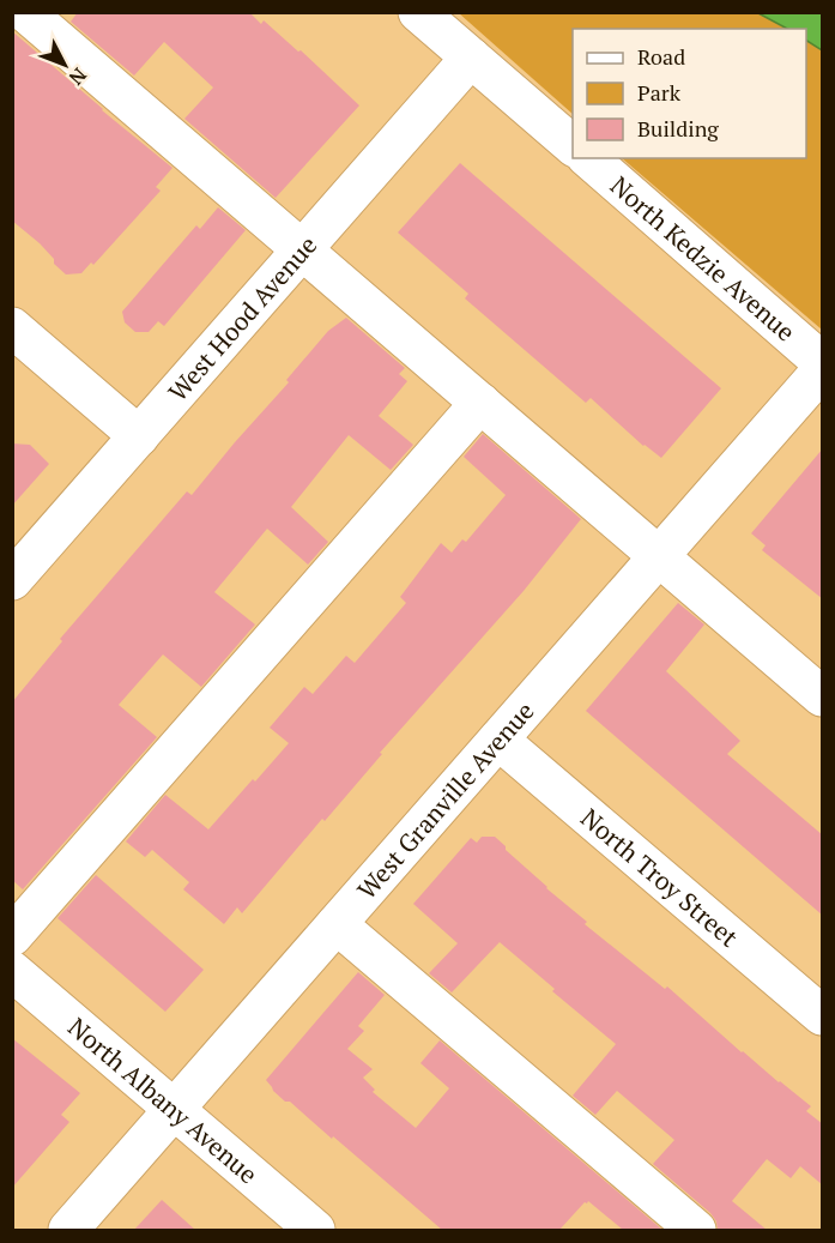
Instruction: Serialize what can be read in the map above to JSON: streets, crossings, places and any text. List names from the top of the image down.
{
  "streets": {
    "street": [
      "North Kedzie Avenue",
      "West Hood Avenue",
      "West Granville Avenue",
      "North Troy Street",
      "North Albany Avenue"
    ]
  },
  "crossings": [
    ["West Granville Avenue", "North Troy Street"],
    ["West Granville Avenue", "North Albany Avenue"]
  ],
  "legend": ["Road", "Park", "Building"],
  "north": "bottom right"
}
